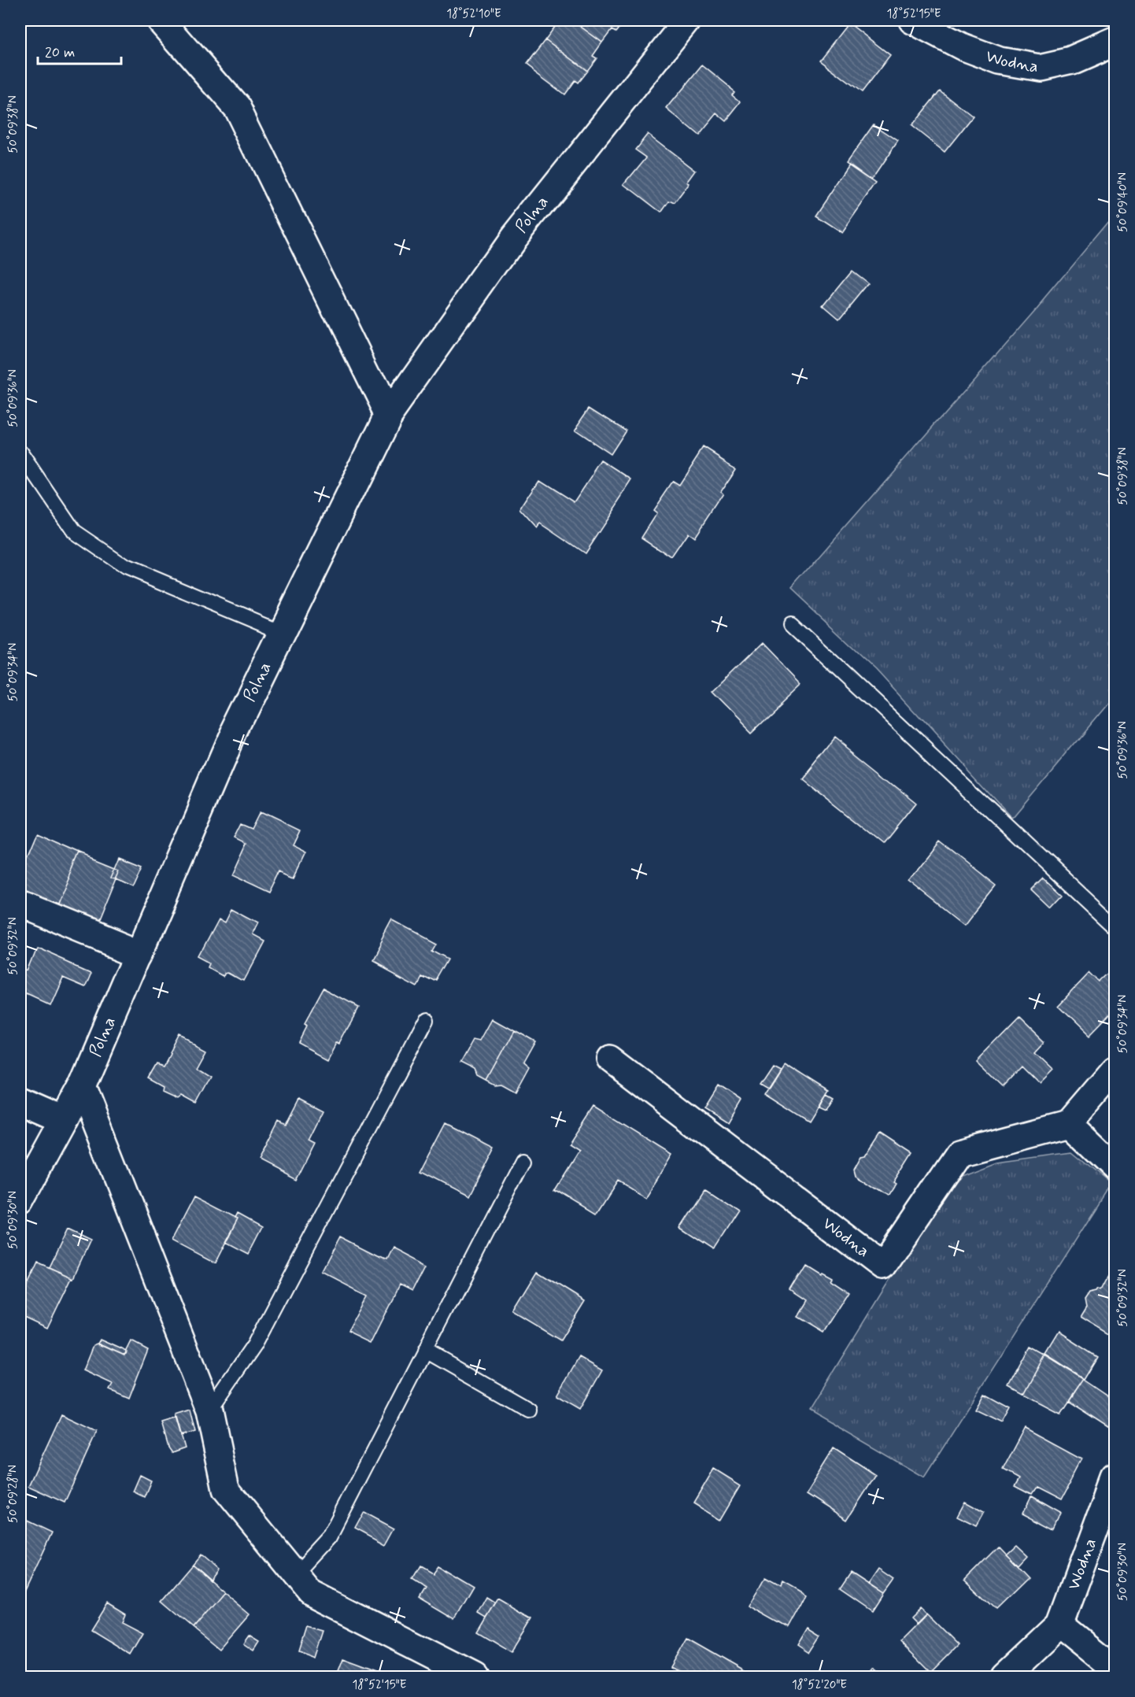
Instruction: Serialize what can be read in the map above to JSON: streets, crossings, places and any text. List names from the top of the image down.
{
  "streets": {
    "street": ["Wodna", "Polna"]
  },
  "scale_bar": "20 m",
  "coordinates": [
    "18°52'10\"E",
    "18°52'15\"E",
    "50°09'38\"N",
    "50°09'40\"N",
    "50°09'36\"N",
    "50°09'34\"N",
    "50°09'32\"N",
    "50°09'30\"N",
    "50°09'28\"N",
    "18°52'20\"E"
  ]
}
